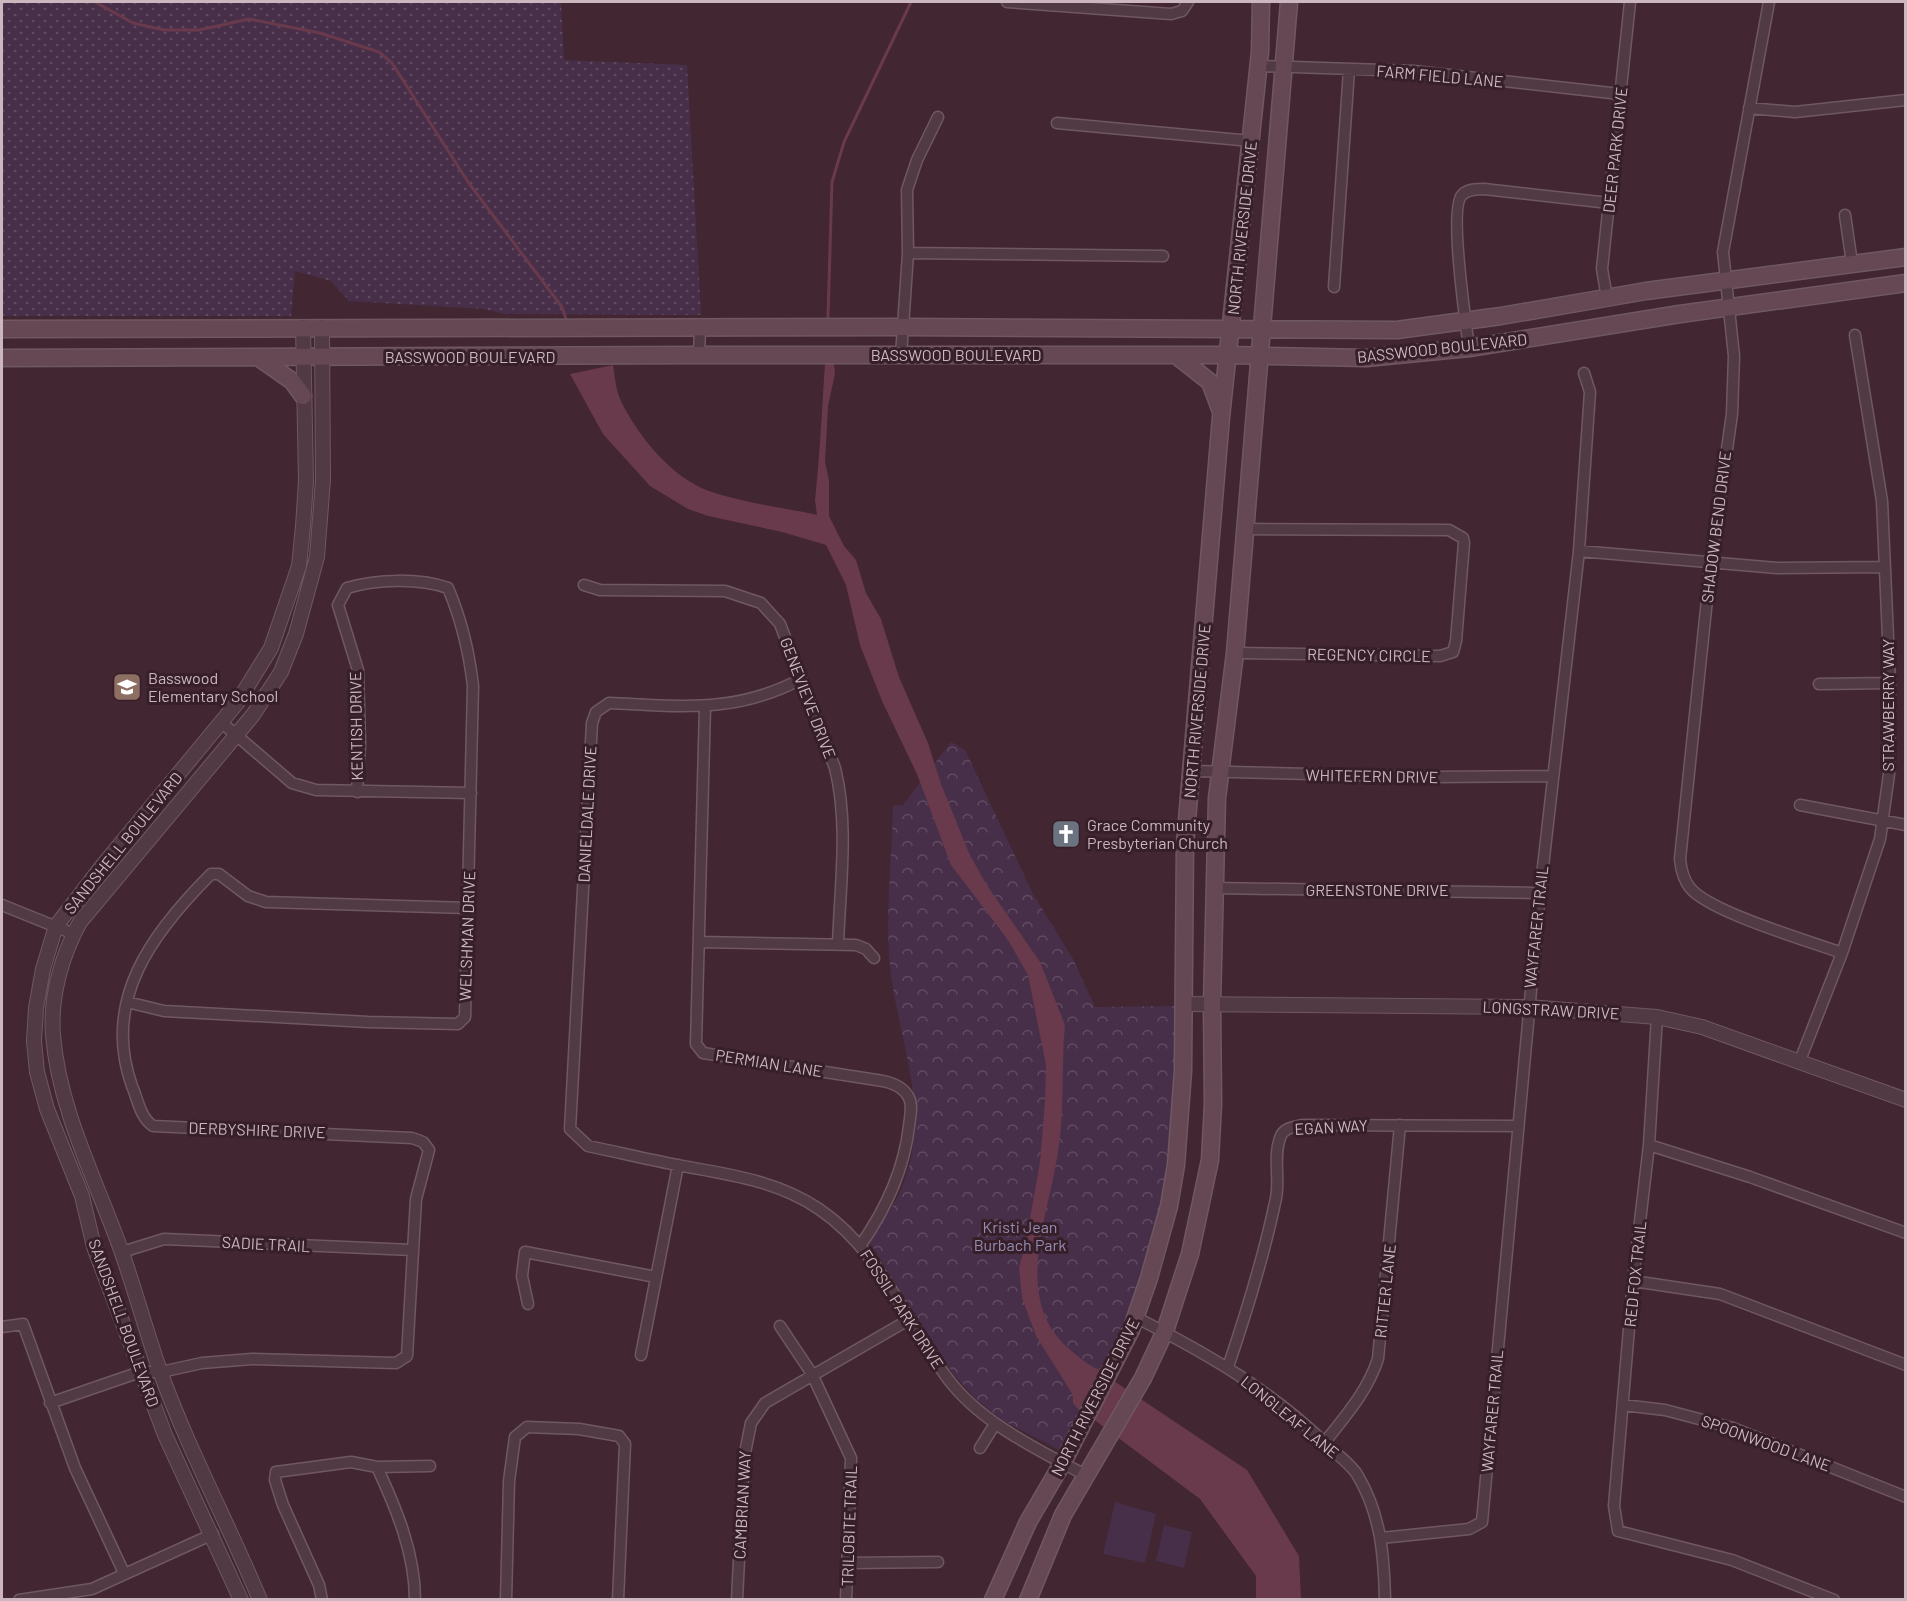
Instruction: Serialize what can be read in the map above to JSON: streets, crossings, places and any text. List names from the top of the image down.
{
  "streets": {
    "main road": ["NORTH RIVERSIDE DRIVE", "BASSWOOD BOULEVARD"],
    "street": [
      "FARM FIELD LANE",
      "DEER PARK DRIVE",
      "SHADOW BEND DRIVE",
      "REGENCY CIRCLE",
      "GENEVIEVE DRIVE",
      "STRAWBERRY WAY",
      "KENTISH DRIVE",
      "WHITEFERN DRIVE",
      "DANIELDALE DRIVE",
      "SANDSHELL BOULEVARD",
      "GREENSTONE DRIVE",
      "WAYFARER TRAIL",
      "WELSHMAN DRIVE",
      "LONGSTRAW DRIVE",
      "PERMIAN LANE",
      "EGAN WAY",
      "DERBYSHIRE DRIVE",
      "SADIE TRAIL",
      "RED FOX TRAIL",
      "RITTER LANE",
      "FOSSIL PARK DRIVE",
      "LONGLEAF LANE",
      "SPOONWOOD LANE",
      "CAMBRIAN WAY",
      "TRILOBITE TRAIL"
    ]
  },
  "crossings": [
    ["FARM FIELD LANE", "DEER PARK DRIVE"],
    ["FARM FIELD LANE", "NORTH RIVERSIDE DRIVE"],
    ["DEER PARK DRIVE", "BASSWOOD BOULEVARD"],
    ["NORTH RIVERSIDE DRIVE", "BASSWOOD BOULEVARD"],
    ["NORTH RIVERSIDE DRIVE", "REGENCY CIRCLE"],
    ["NORTH RIVERSIDE DRIVE", "WHITEFERN DRIVE"],
    ["NORTH RIVERSIDE DRIVE", "GREENSTONE DRIVE"],
    ["NORTH RIVERSIDE DRIVE", "LONGSTRAW DRIVE"],
    ["NORTH RIVERSIDE DRIVE", "FOSSIL PARK DRIVE"],
    ["NORTH RIVERSIDE DRIVE", "LONGLEAF LANE"],
    ["BASSWOOD BOULEVARD", "SHADOW BEND DRIVE"],
    ["BASSWOOD BOULEVARD", "SANDSHELL BOULEVARD"],
    ["SHADOW BEND DRIVE", "STRAWBERRY WAY"],
    ["GENEVIEVE DRIVE", "DANIELDALE DRIVE"],
    ["STRAWBERRY WAY", "LONGSTRAW DRIVE"],
    ["KENTISH DRIVE", "WELSHMAN DRIVE"],
    ["WHITEFERN DRIVE", "WAYFARER TRAIL"],
    ["DANIELDALE DRIVE", "PERMIAN LANE"],
    ["DANIELDALE DRIVE", "FOSSIL PARK DRIVE"],
    ["SANDSHELL BOULEVARD", "DERBYSHIRE DRIVE"],
    ["SANDSHELL BOULEVARD", "SADIE TRAIL"],
    ["GREENSTONE DRIVE", "WAYFARER TRAIL"],
    ["WAYFARER TRAIL", "LONGSTRAW DRIVE"],
    ["WAYFARER TRAIL", "EGAN WAY"],
    ["WAYFARER TRAIL", "LONGLEAF LANE"],
    ["WELSHMAN DRIVE", "DERBYSHIRE DRIVE"],
    ["LONGSTRAW DRIVE", "RED FOX TRAIL"],
    ["PERMIAN LANE", "FOSSIL PARK DRIVE"],
    ["EGAN WAY", "RITTER LANE"],
    ["EGAN WAY", "LONGLEAF LANE"],
    ["DERBYSHIRE DRIVE", "SADIE TRAIL"],
    ["RED FOX TRAIL", "SPOONWOOD LANE"],
    ["RITTER LANE", "LONGLEAF LANE"],
    ["FOSSIL PARK DRIVE", "CAMBRIAN WAY"],
    ["CAMBRIAN WAY", "TRILOBITE TRAIL"]
  ],
  "parks": ["Kristi Jean Burbach Park"],
  "places": {
    "school or university": ["Basswood Elementary School"],
    "church": ["Grace Community Presbyterian Church"]
  }
}
